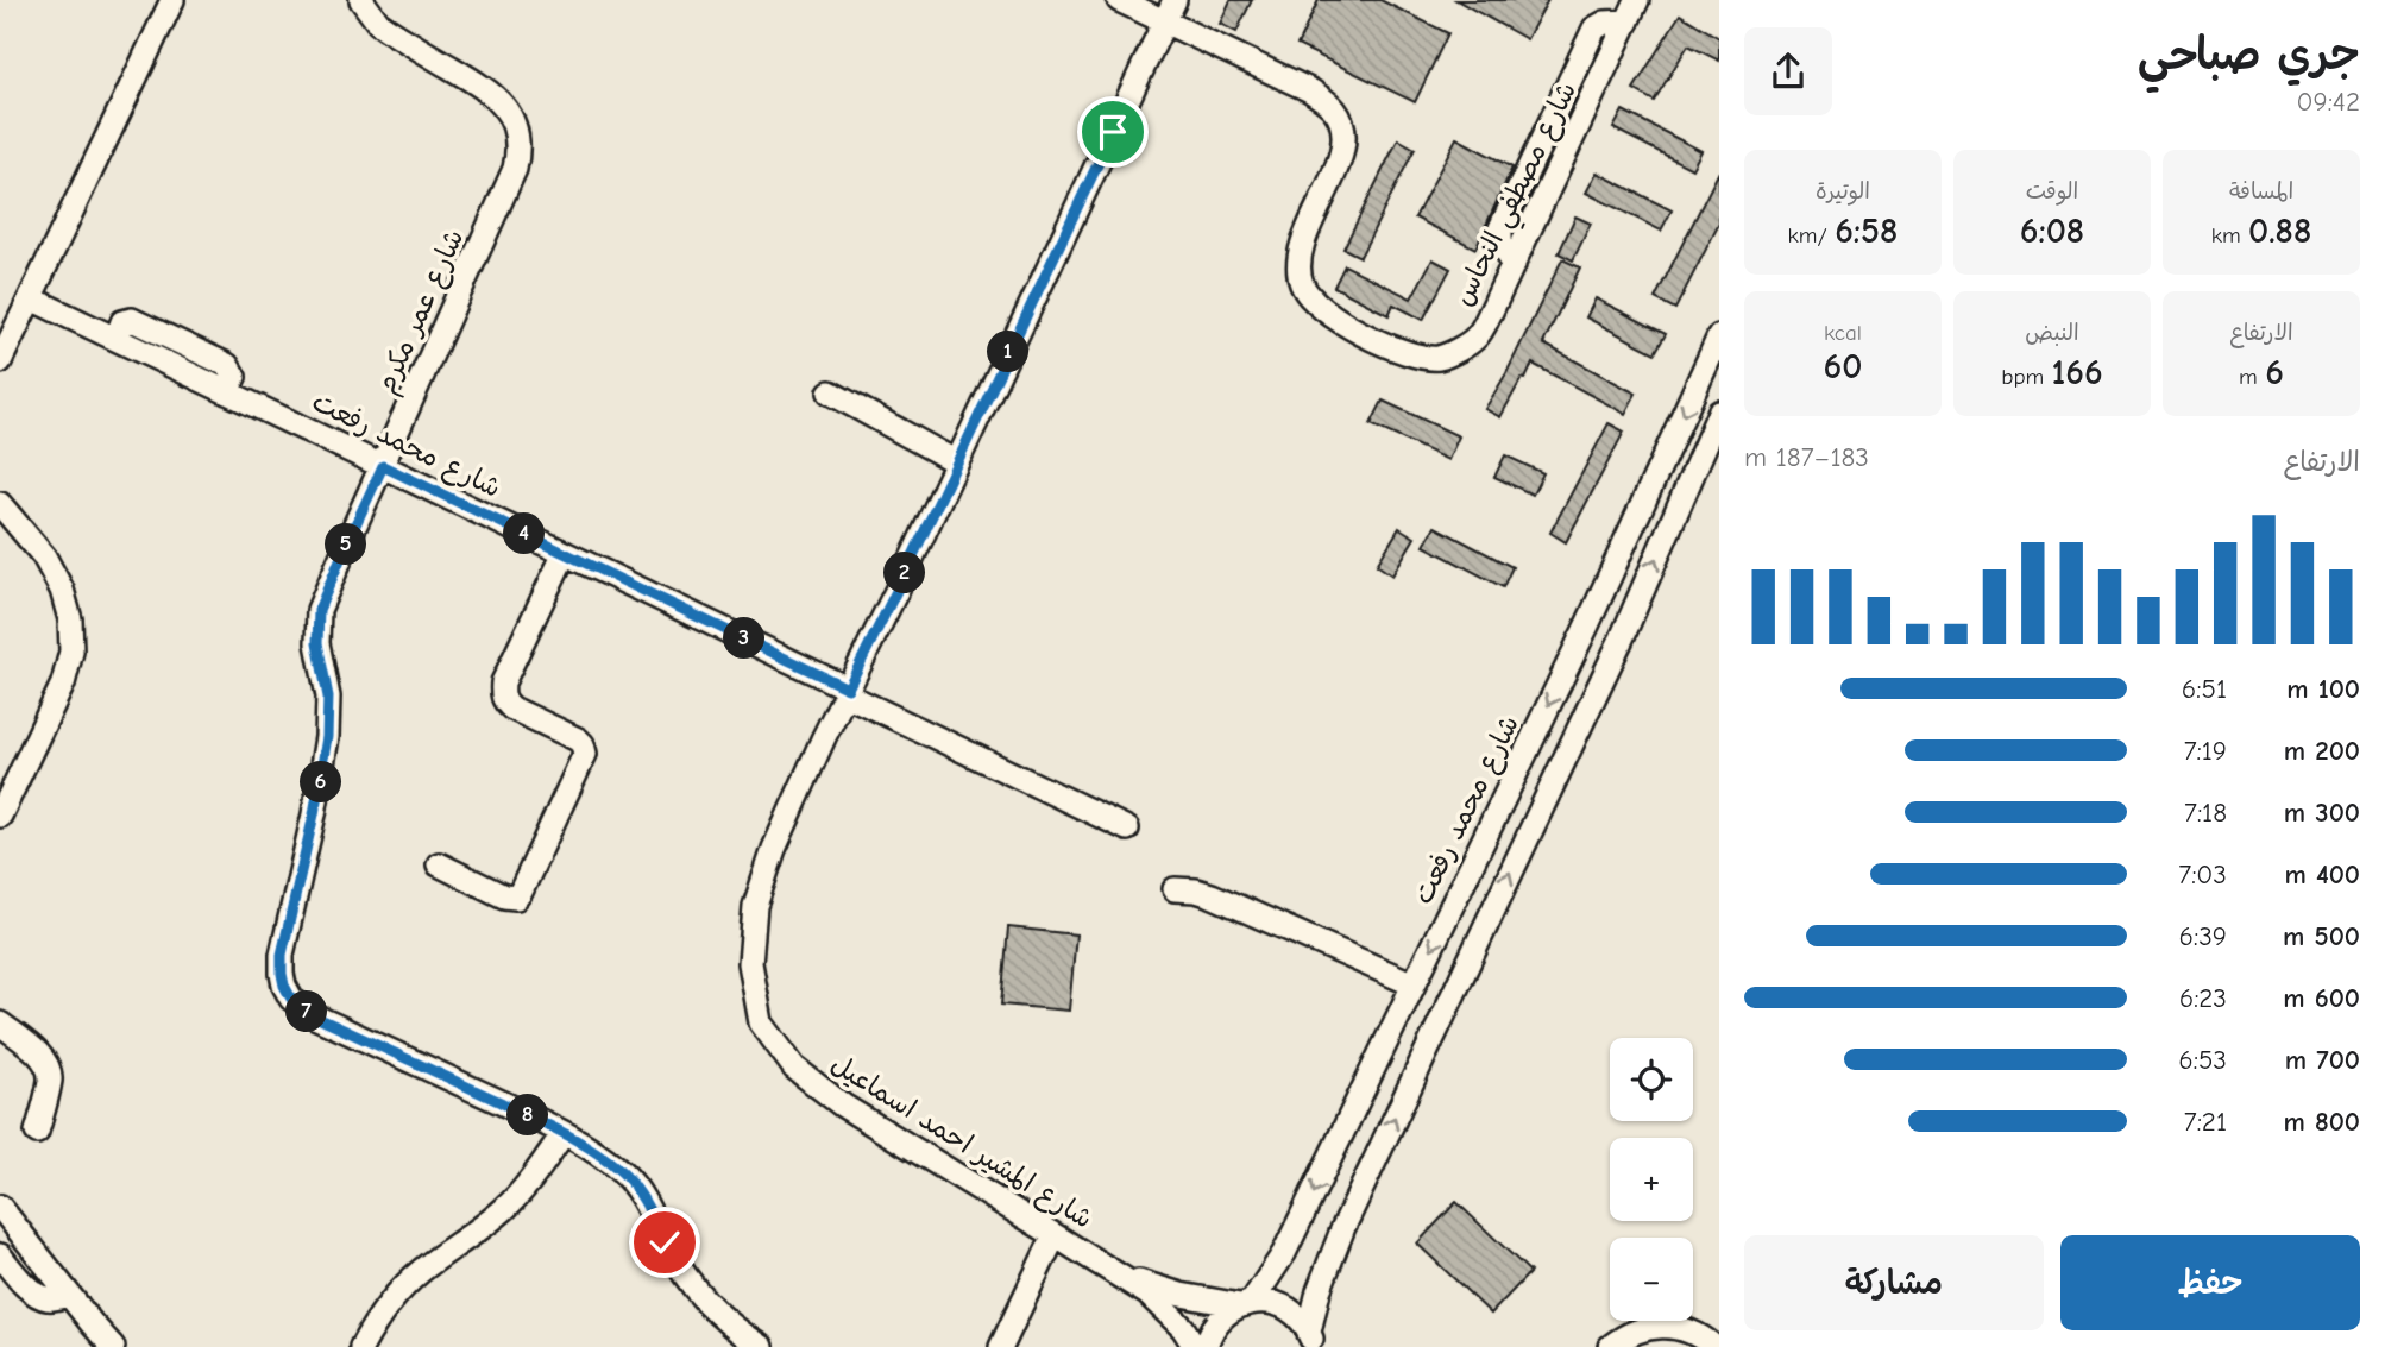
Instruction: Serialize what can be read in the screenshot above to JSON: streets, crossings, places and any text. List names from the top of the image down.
{
  "streets": {
    "street": [
      "شارع مصطفي النحاس",
      "شارع عمر مكرم",
      "شارع محمد رفعت",
      "شارع المشير احمد اسماعيل"
    ]
  },
  "crossings": [
    ["شارع مصطفي النحاس", "شارع المشير احمد اسماعيل"],
    ["شارع عمر مكرم", "شارع محمد رفعت"],
    ["شارع محمد رفعت", "شارع المشير احمد اسماعيل"]
  ],
  "page": {
    "heading": ["جري صباحي", "09:42"],
    "stats": [
      ["المسافة", "0.88 km"],
      ["الوقت", "6:08"],
      ["الوتيرة", "6:58 /km"],
      ["الارتفاع", "6 m"],
      ["النبض", "166 bpm"],
      ["kcal", "60"]
    ],
    "pins": [
      "1",
      "4",
      "5",
      "2",
      "3",
      "6",
      "7",
      "8"
    ],
    "chart": ["الارتفاع", "183–187 m"],
    "list": [
      {
        "name": "100 m",
        "note": "6:51"
      },
      {
        "name": "200 m",
        "note": "7:19"
      },
      {
        "name": "300 m",
        "note": "7:18"
      },
      {
        "name": "400 m",
        "note": "7:03"
      },
      {
        "name": "500 m",
        "note": "6:39"
      },
      {
        "name": "600 m",
        "note": "6:23"
      },
      {
        "name": "700 m",
        "note": "6:53"
      },
      {
        "name": "800 m",
        "note": "7:21"
      }
    ],
    "map_buttons": ["+", "−"],
    "buttons": ["حفظ", "مشاركة"]
  }
}
